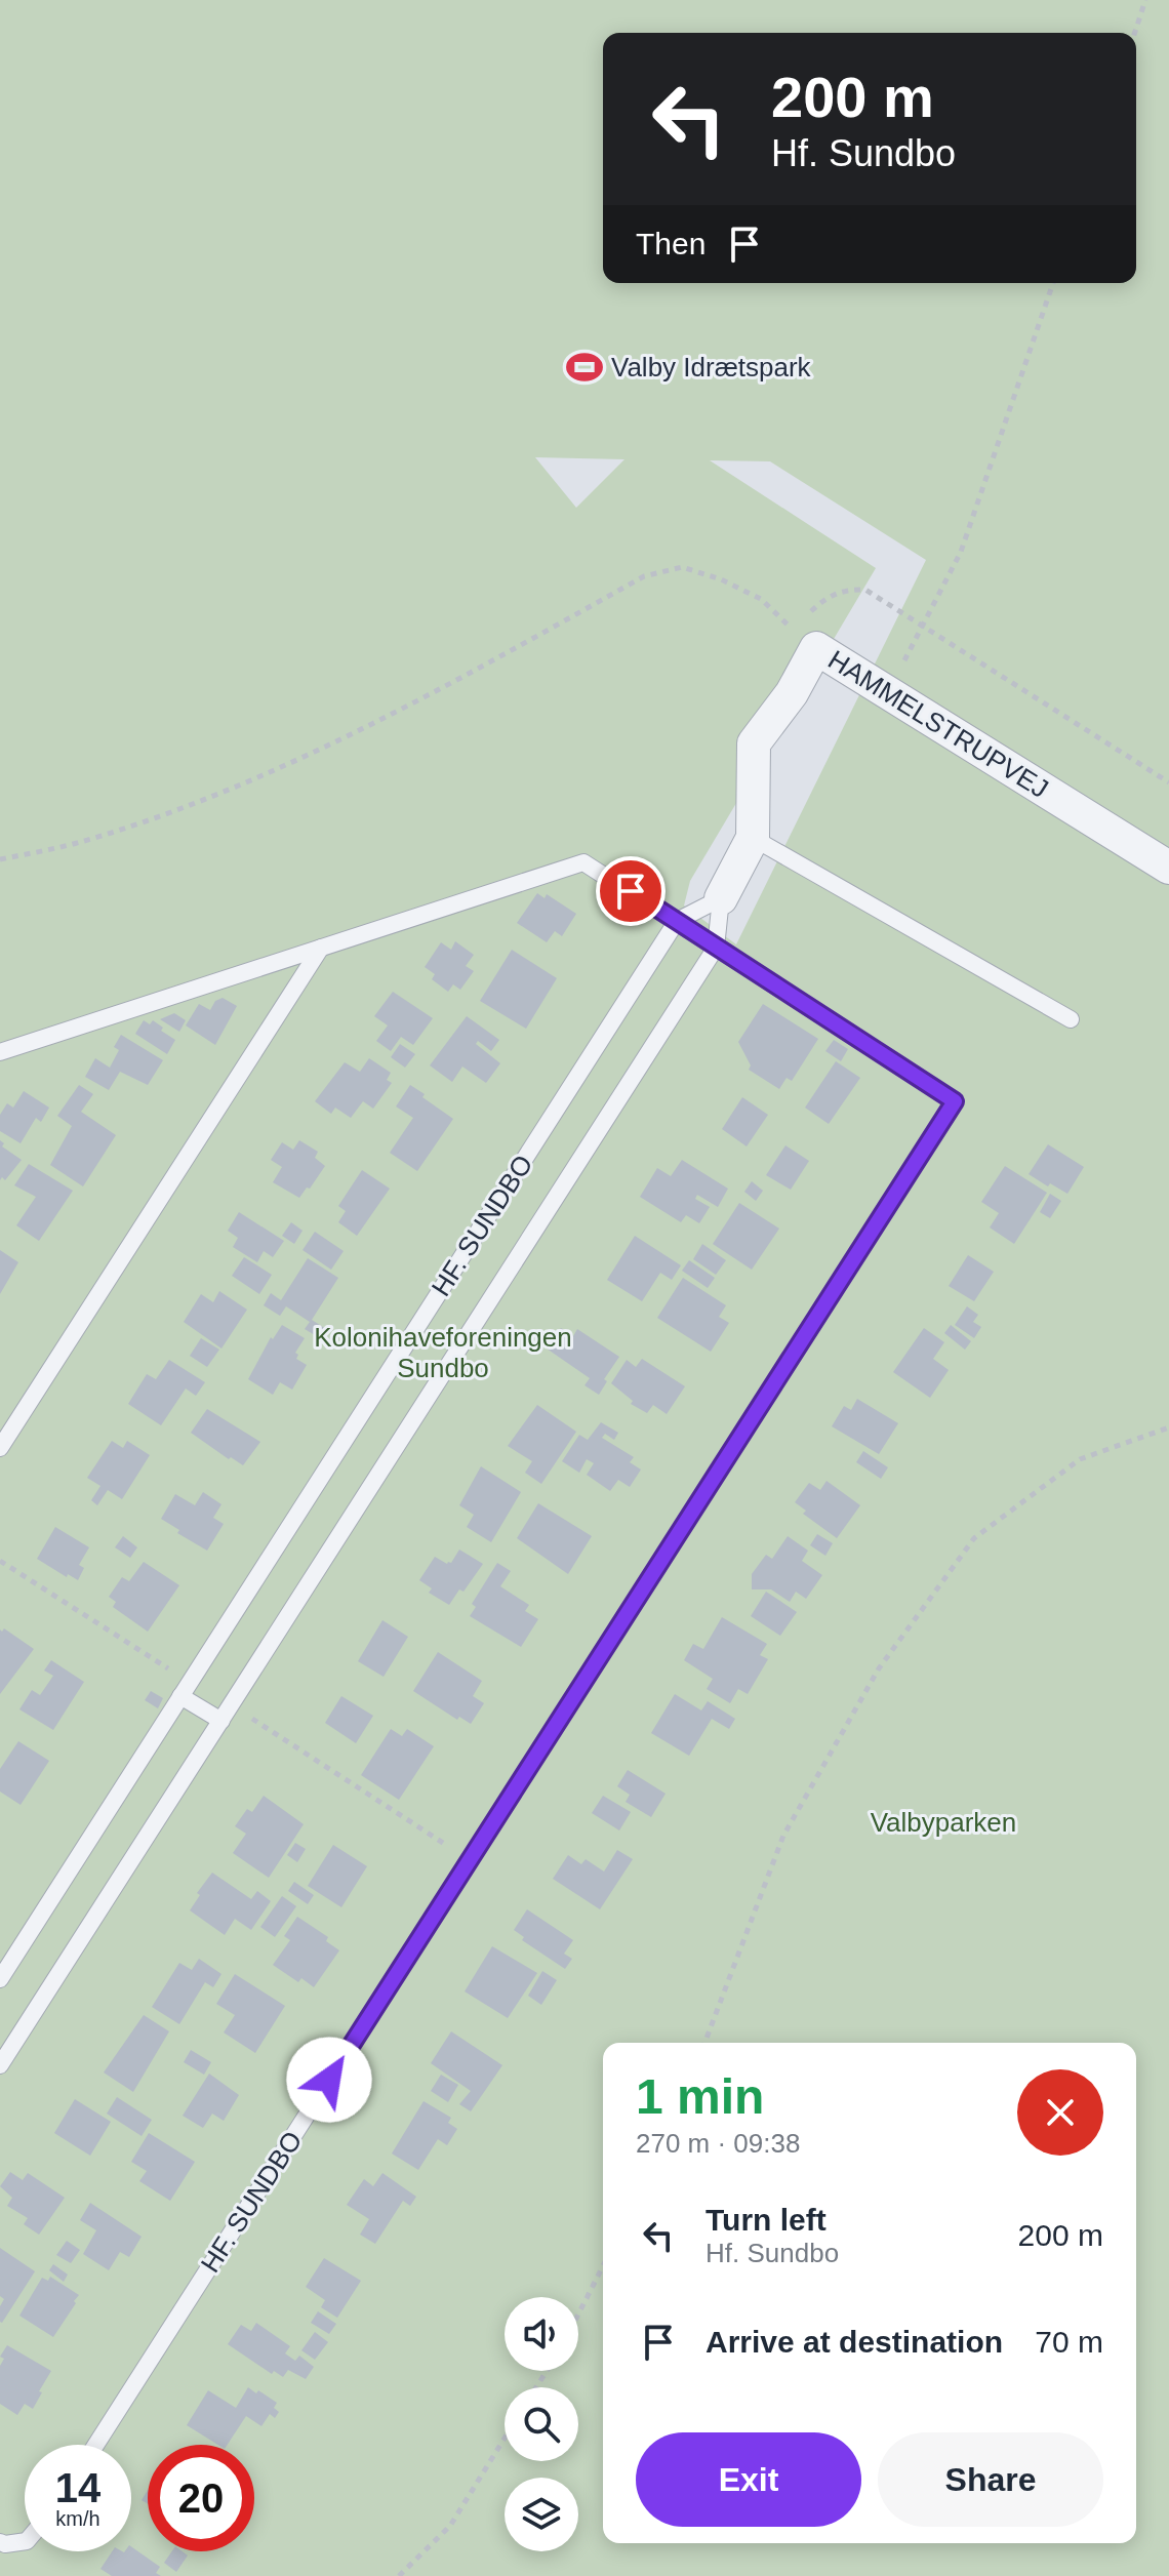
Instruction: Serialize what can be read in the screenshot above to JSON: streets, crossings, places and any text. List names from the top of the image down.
{
  "streets": {
    "street": ["HAMMELSTRUPVEJ"],
    "lane": ["HF. SUNDBO"]
  },
  "crossings": [
    ["HAMMELSTRUPVEJ", "HF. SUNDBO"]
  ],
  "parks": ["Kolonihaveforeningen Sundbo", "Valbyparken"],
  "places": {
    "sports": ["Valby Idrætspark"]
  },
  "page": {
    "turn": ["200 m", "Hf. Sundbo"],
    "then": "Then",
    "heading": ["1 min", "270 m · 09:38"],
    "list": [
      {
        "name": "Turn left",
        "note": "Hf. Sundbo",
        "value": "200 m"
      },
      {
        "name": "Arrive at destination",
        "value": "70 m"
      }
    ],
    "buttons": ["Exit", "Share"],
    "speed": "14 km/h",
    "limit": "20"
  }
}
